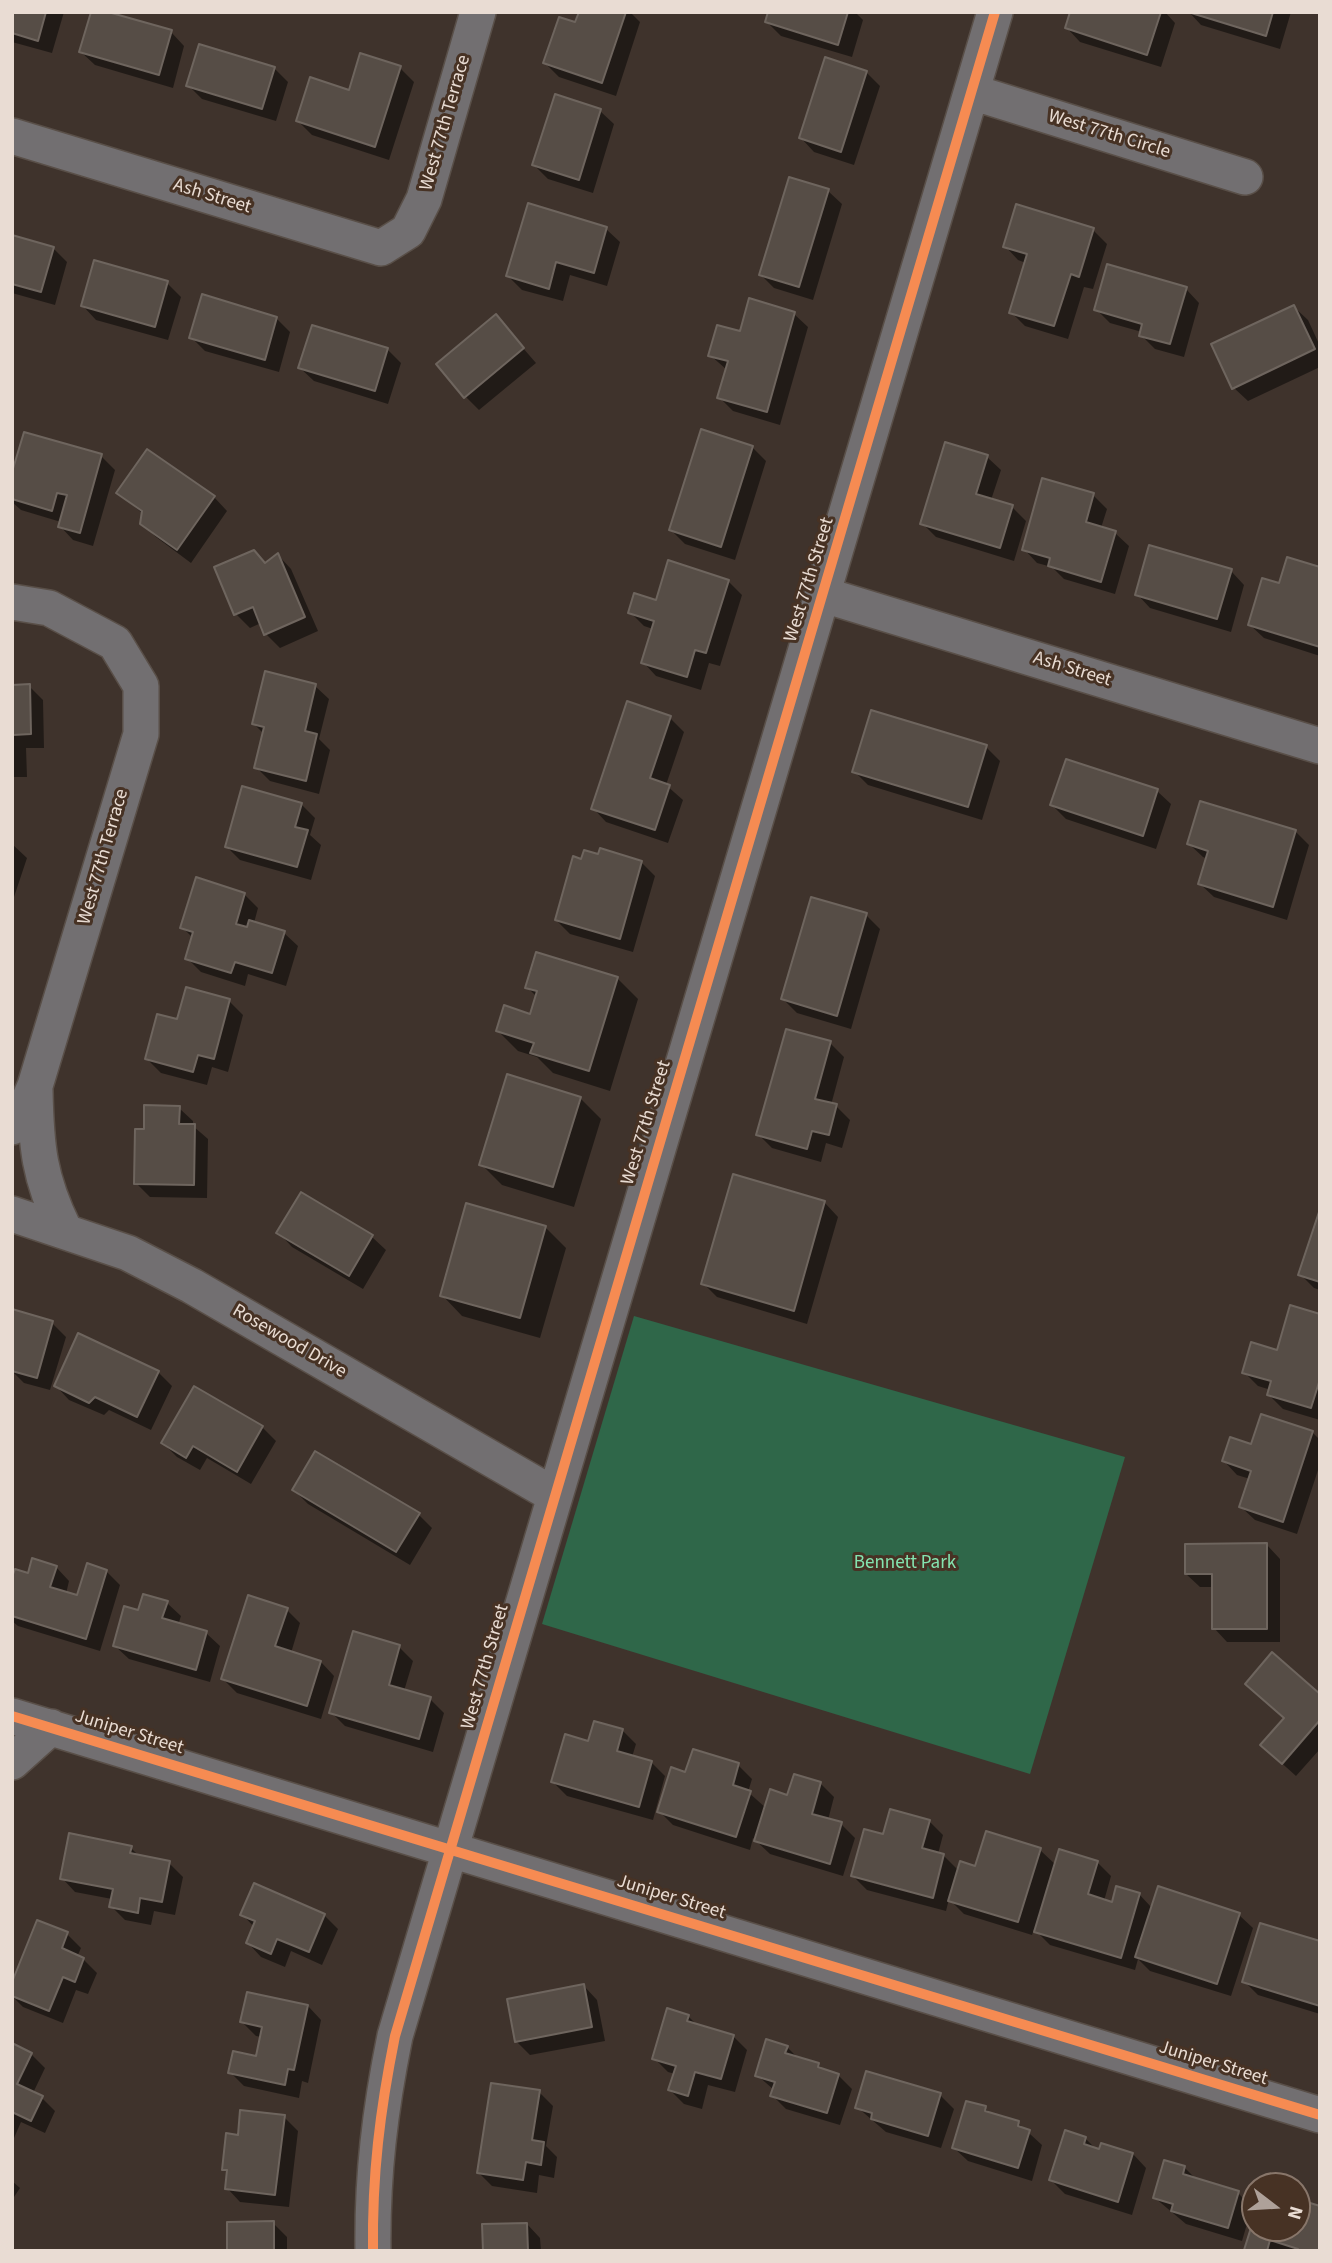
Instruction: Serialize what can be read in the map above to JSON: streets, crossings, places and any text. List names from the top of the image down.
{
  "streets": {
    "street": [
      "West 77th Terrace",
      "West 77th Circle",
      "Ash Street",
      "West 77th Street",
      "Rosewood Drive",
      "Juniper Street"
    ]
  },
  "crossings": [
    ["West 77th Terrace", "Ash Street"],
    ["West 77th Terrace", "Rosewood Drive"],
    ["West 77th Circle", "West 77th Street"],
    ["Ash Street", "West 77th Street"],
    ["West 77th Street", "Rosewood Drive"],
    ["West 77th Street", "Juniper Street"]
  ],
  "parks": ["Bennett Park"],
  "north": "right"
}
